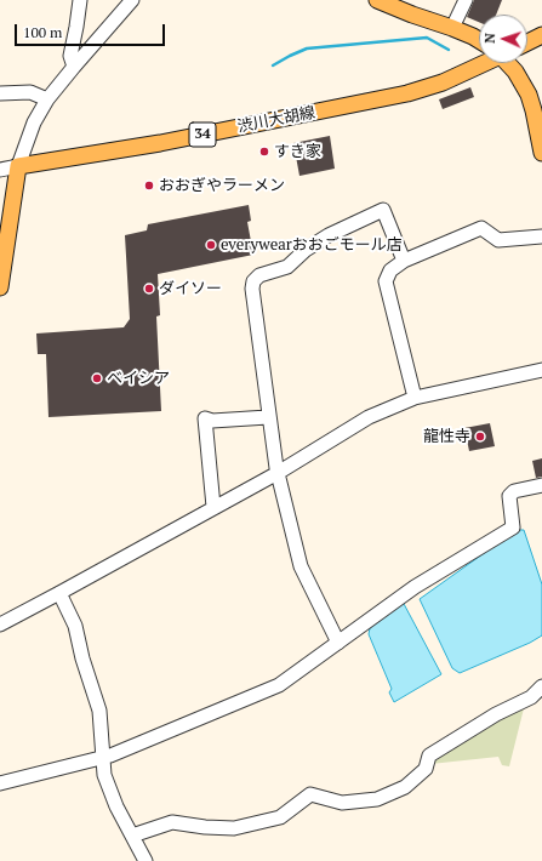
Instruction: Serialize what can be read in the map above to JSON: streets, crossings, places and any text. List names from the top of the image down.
{
  "streets": {
    "main road": ["渋川大胡線", "34"]
  },
  "places": [
    "すき家",
    "おおぎやラーメン",
    "everywearおおごモール店",
    "ダイソー",
    "ベイシア",
    "龍性寺"
  ],
  "scale_bar": "100 m",
  "north": "left"
}
